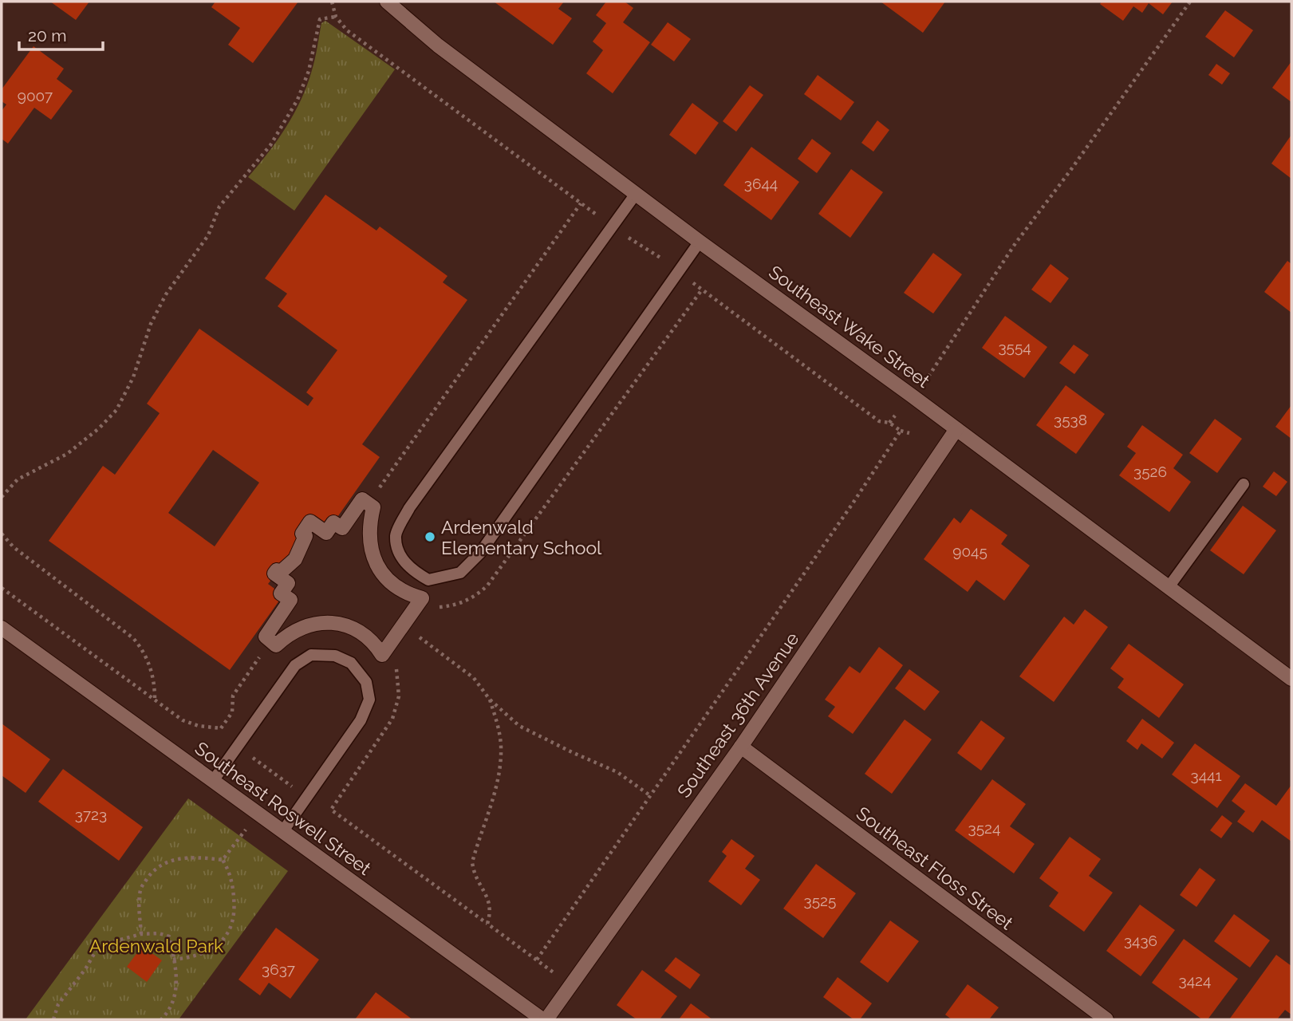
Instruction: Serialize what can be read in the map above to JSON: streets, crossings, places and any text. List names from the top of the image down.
{
  "streets": {
    "street": [
      "Southeast Wake Street",
      "Southeast 36th Avenue",
      "Southeast Roswell Street",
      "Southeast Floss Street"
    ]
  },
  "crossings": [
    ["Southeast Wake Street", "Southeast 36th Avenue"],
    ["Southeast 36th Avenue", "Southeast Roswell Street"],
    ["Southeast 36th Avenue", "Southeast Floss Street"]
  ],
  "parks": ["Ardenwald Park"],
  "places": ["Ardenwald Elementary School"],
  "house_numbers": [
    "9007",
    "3644",
    "3554",
    "3538",
    "3526",
    "9045",
    "3441",
    "3723",
    "3524",
    "3525",
    "3436",
    "3637",
    "3424"
  ],
  "scale_bar": "20 m"
}
